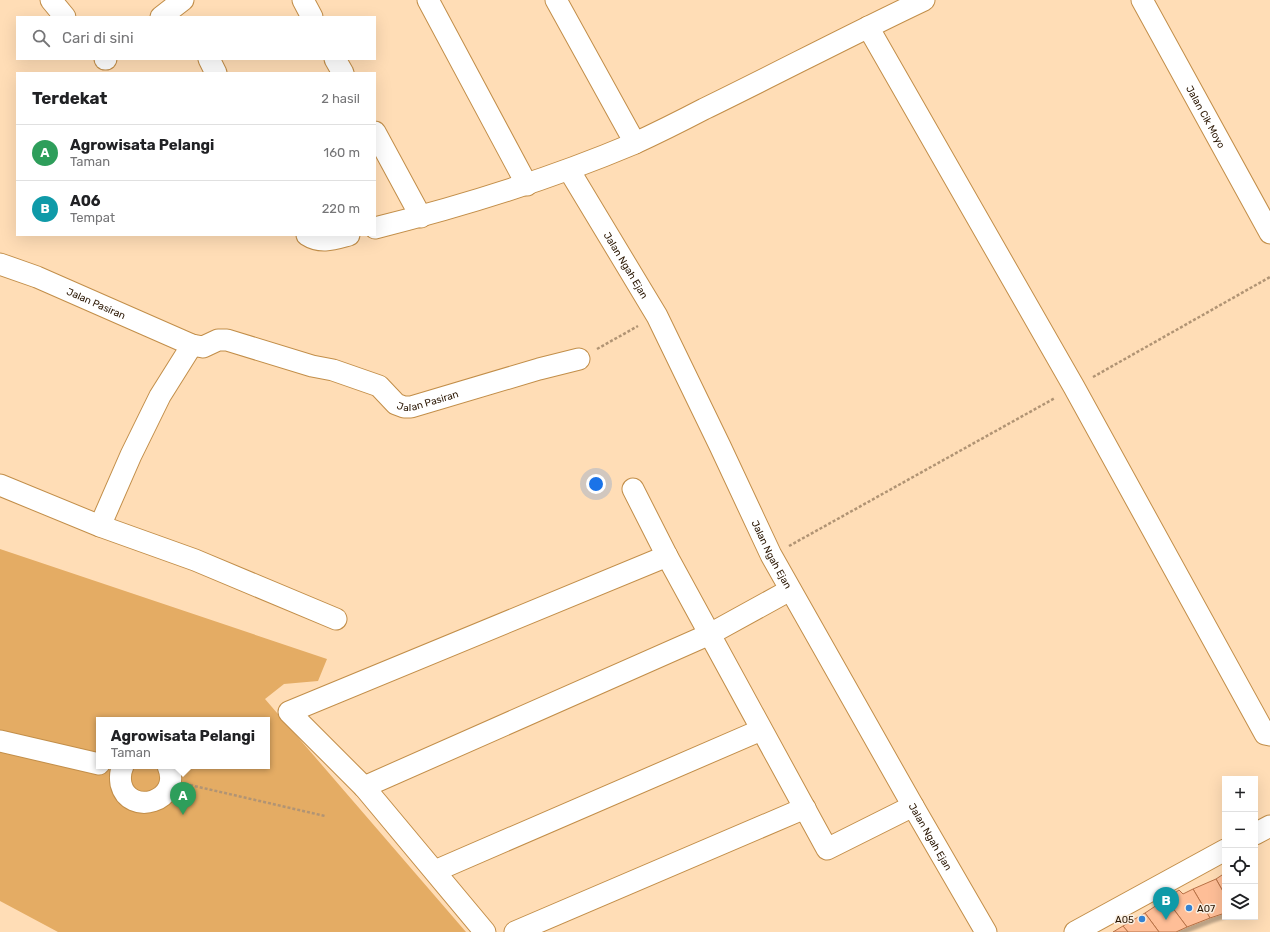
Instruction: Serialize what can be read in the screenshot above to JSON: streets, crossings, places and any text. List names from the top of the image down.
{
  "streets": {
    "street": ["Jalan Cik Moyo", "Jalan Ngah Ejan", "Jalan Pasiran"]
  },
  "places": ["A07", "A05"],
  "page": {
    "search": "Cari di sini",
    "heading": ["Terdekat", "2 hasil"],
    "list": [
      {
        "mark": "A",
        "name": "Agrowisata Pelangi",
        "note": "Taman",
        "value": "160 m"
      },
      {
        "mark": "B",
        "name": "A06",
        "note": "Tempat",
        "value": "220 m"
      }
    ],
    "popup": ["Agrowisata Pelangi", "Taman"],
    "map_buttons": ["+", "−"],
    "pins": ["A", "B"]
  }
}
